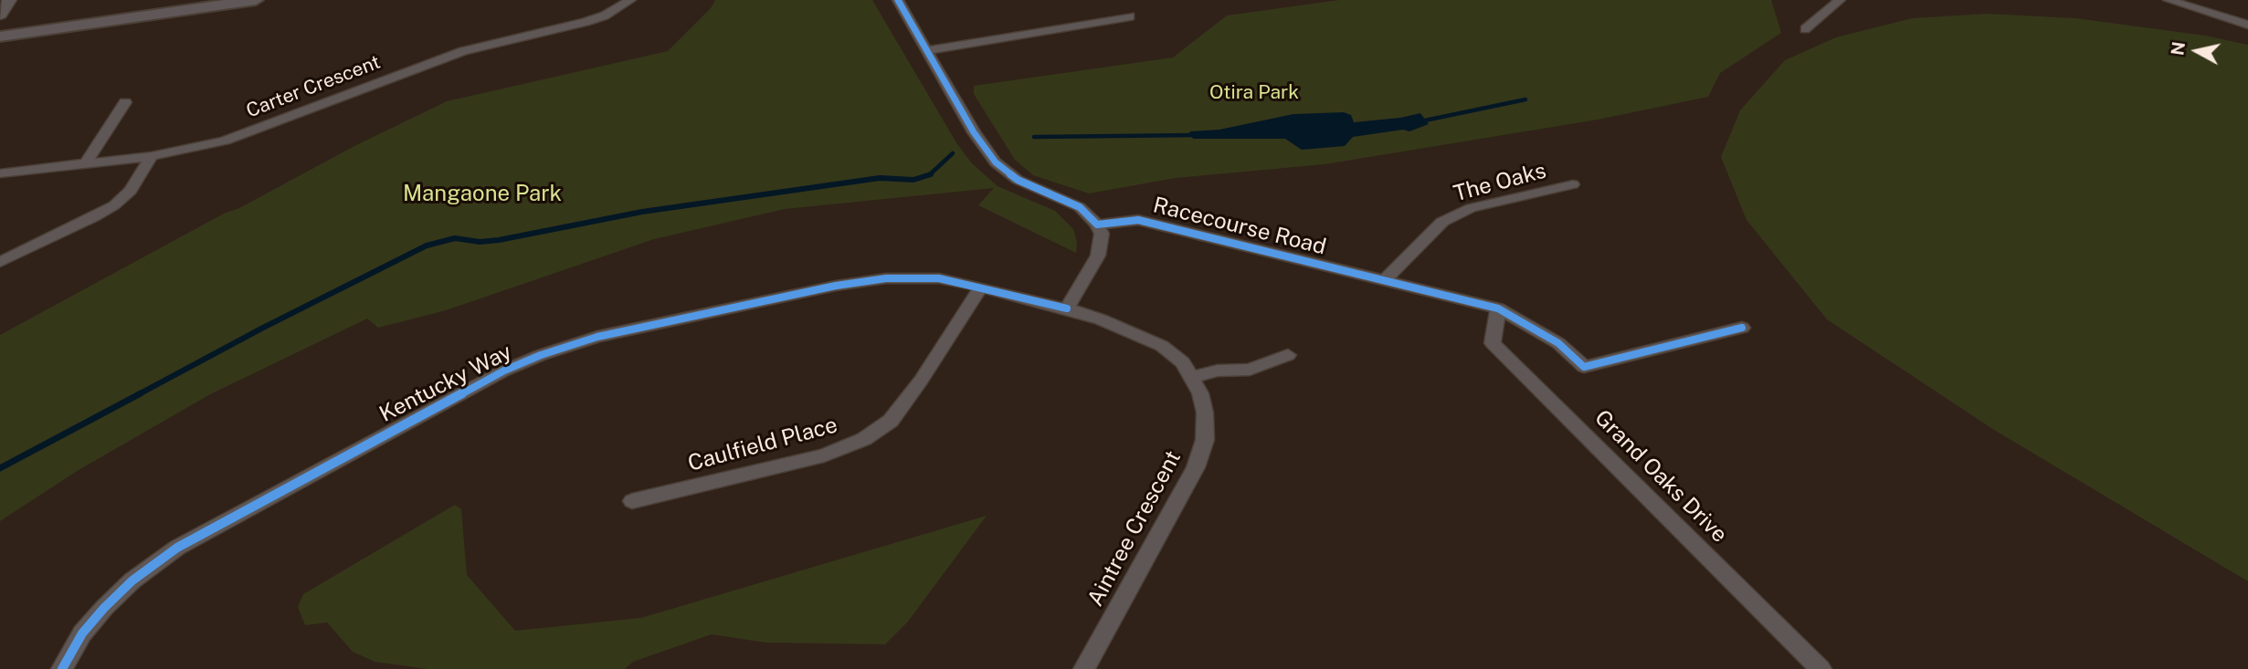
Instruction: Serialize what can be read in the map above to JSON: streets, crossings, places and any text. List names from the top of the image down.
{
  "streets": {
    "street": [
      "Carter Crescent",
      "The Oaks",
      "Racecourse Road",
      "Kentucky Way",
      "Caulfield Place",
      "Grand Oaks Drive",
      "Aintree Crescent"
    ]
  },
  "crossings": [
    ["The Oaks", "Racecourse Road"],
    ["Racecourse Road", "Grand Oaks Drive"],
    ["Kentucky Way", "Caulfield Place"],
    ["Kentucky Way", "Aintree Crescent"]
  ],
  "parks": ["Otira Park", "Mangaone Park"],
  "north": "left"
}
